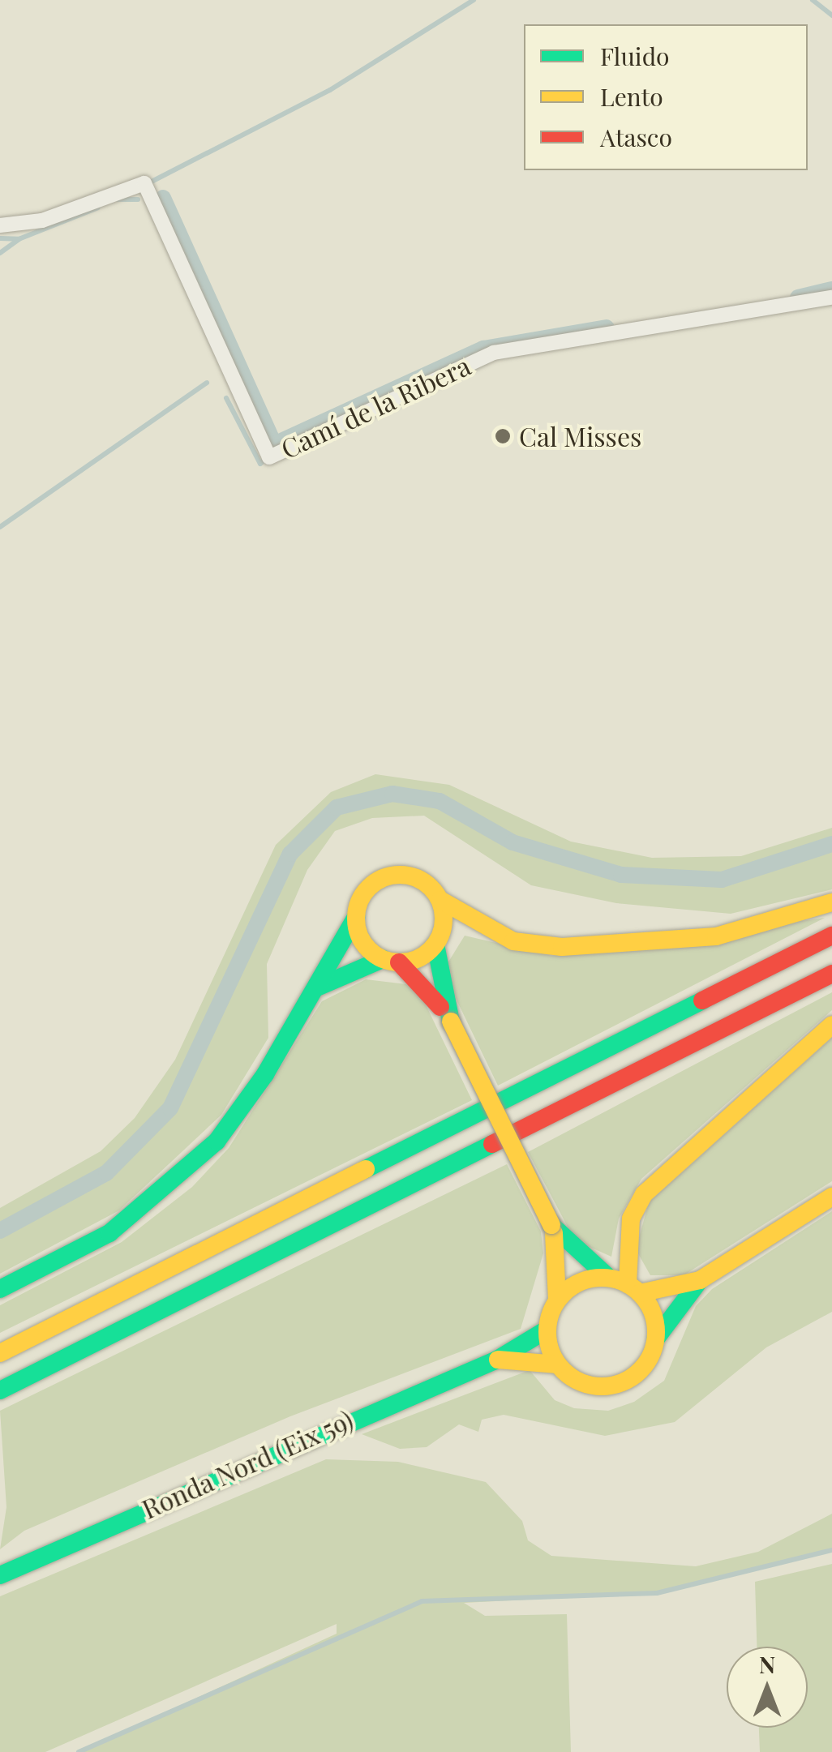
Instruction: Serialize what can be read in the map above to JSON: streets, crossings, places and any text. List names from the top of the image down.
{
  "streets": {
    "main road": ["Ronda Nord (Eix 59)"],
    "street": ["Camí de la Ribera"]
  },
  "places": ["Cal Misses"],
  "legend": ["Fluido", "Lento", "Atasco"],
  "north": "top"
}
